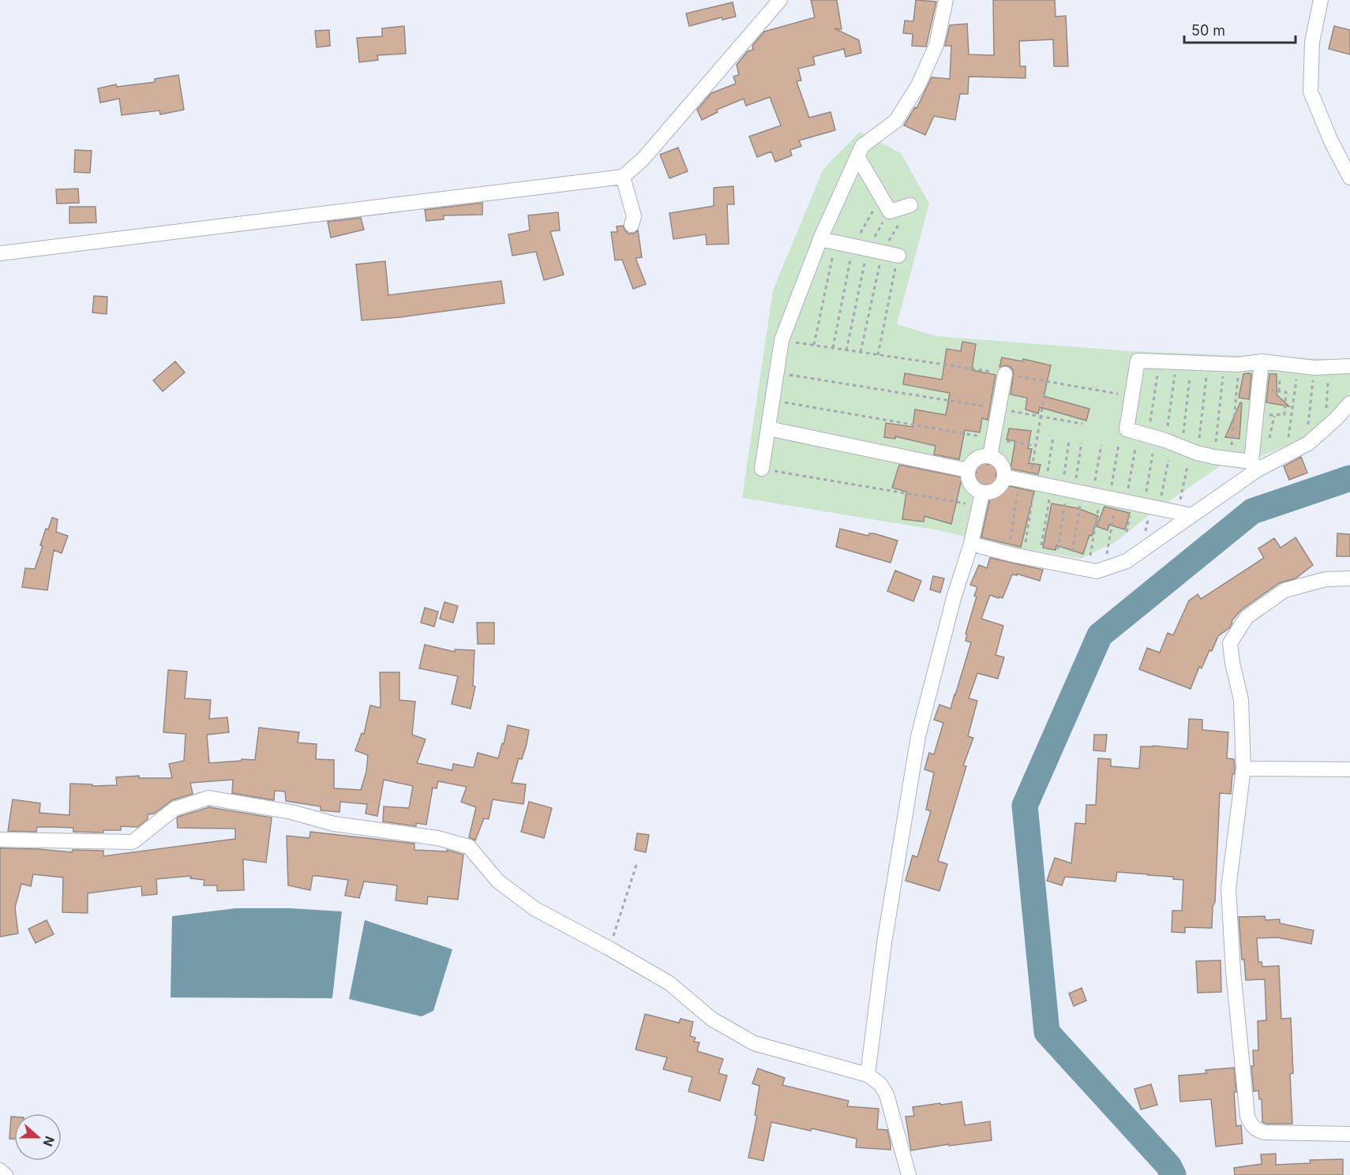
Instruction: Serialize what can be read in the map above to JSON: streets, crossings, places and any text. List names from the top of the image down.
{
  "scale_bar": "50 m",
  "north": "right"
}
